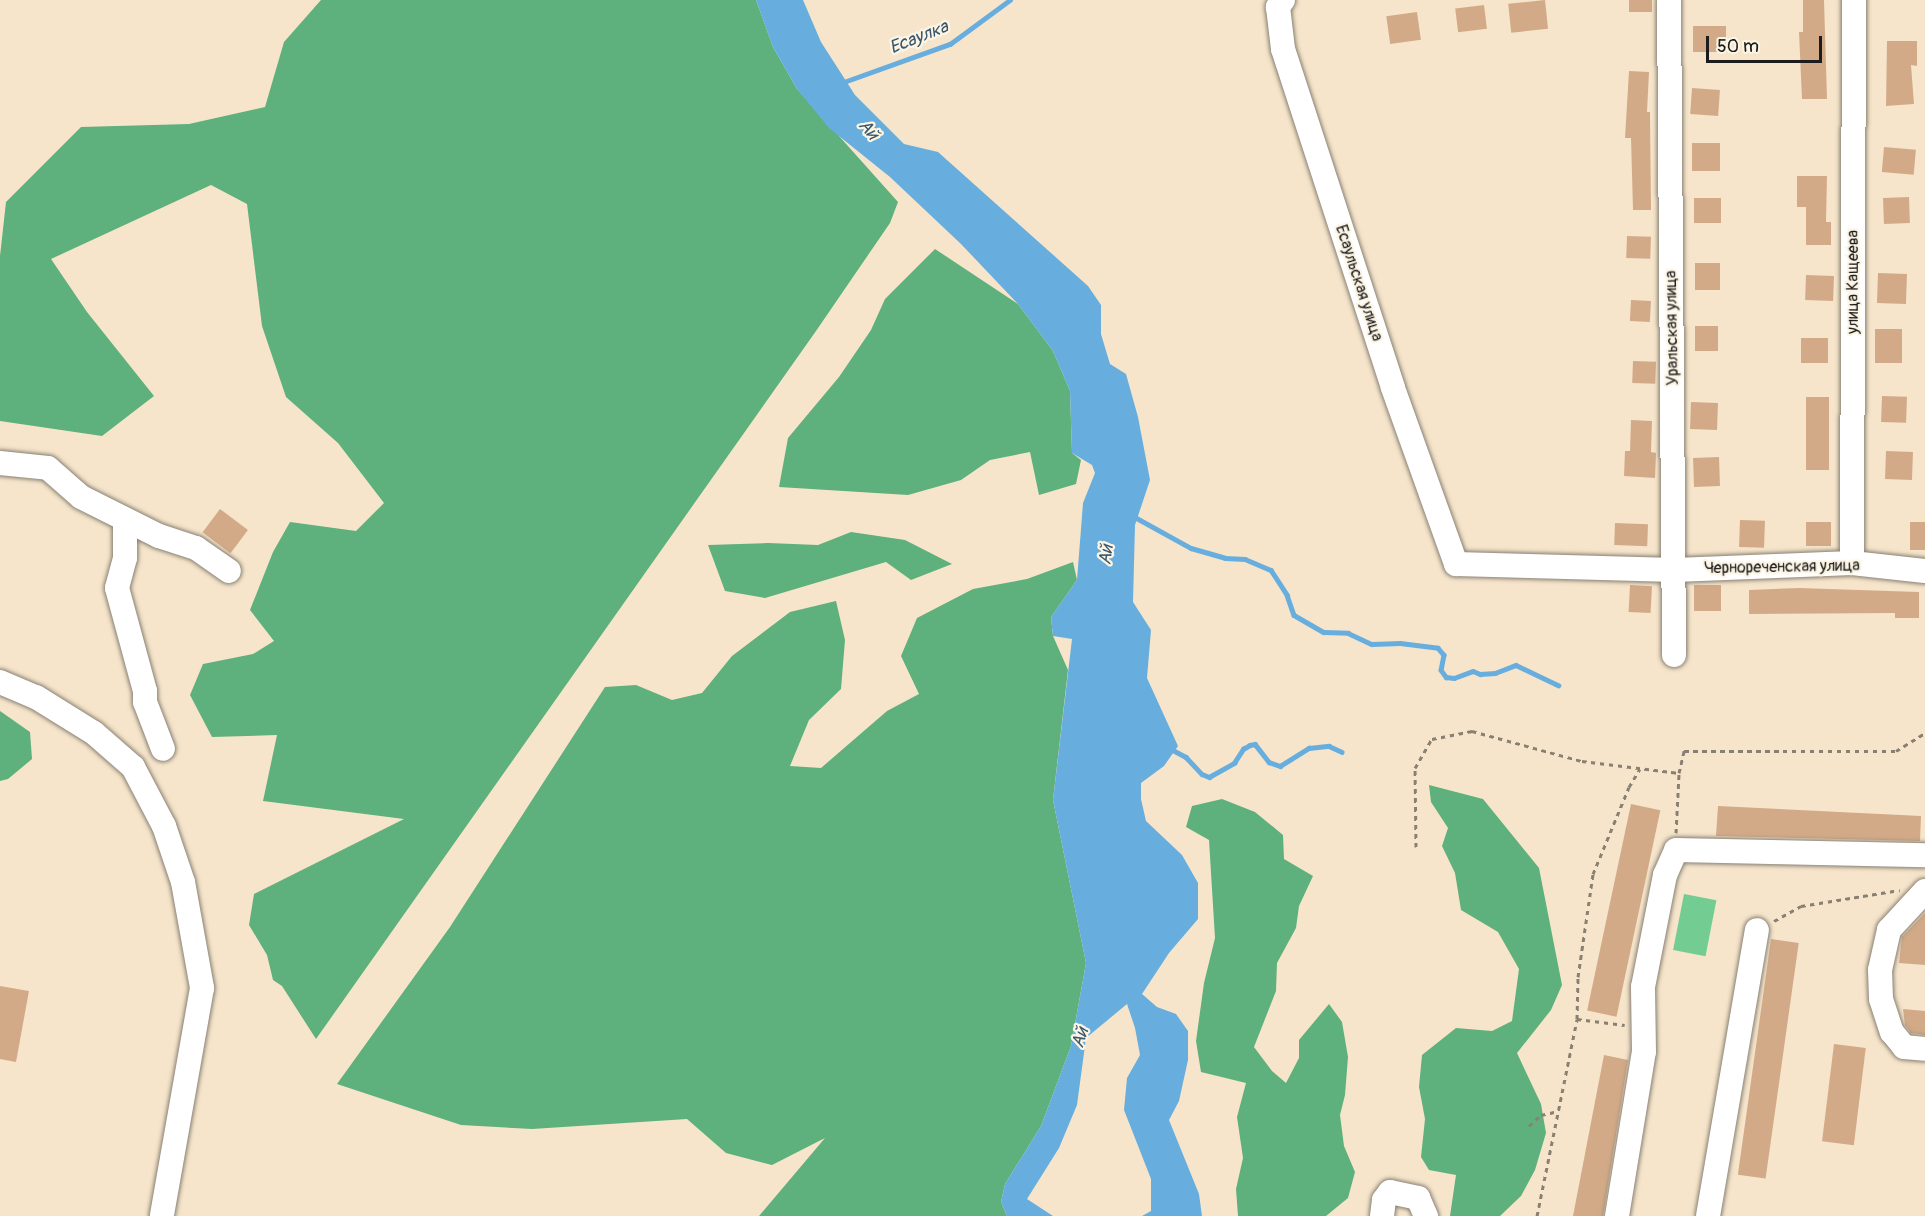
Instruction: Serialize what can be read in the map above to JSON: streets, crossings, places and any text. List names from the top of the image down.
{
  "streets": {
    "street": [
      "улица Кащеева",
      "Есаульская улица",
      "Уральская улица",
      "Чернореченская улица"
    ]
  },
  "crossings": [
    ["улица Кащеева", "Чернореченская улица"],
    ["Есаульская улица", "Чернореченская улица"],
    ["Уральская улица", "Чернореченская улица"]
  ],
  "water": ["Есаулка", "Ай"],
  "scale_bar": "50 m"
}
